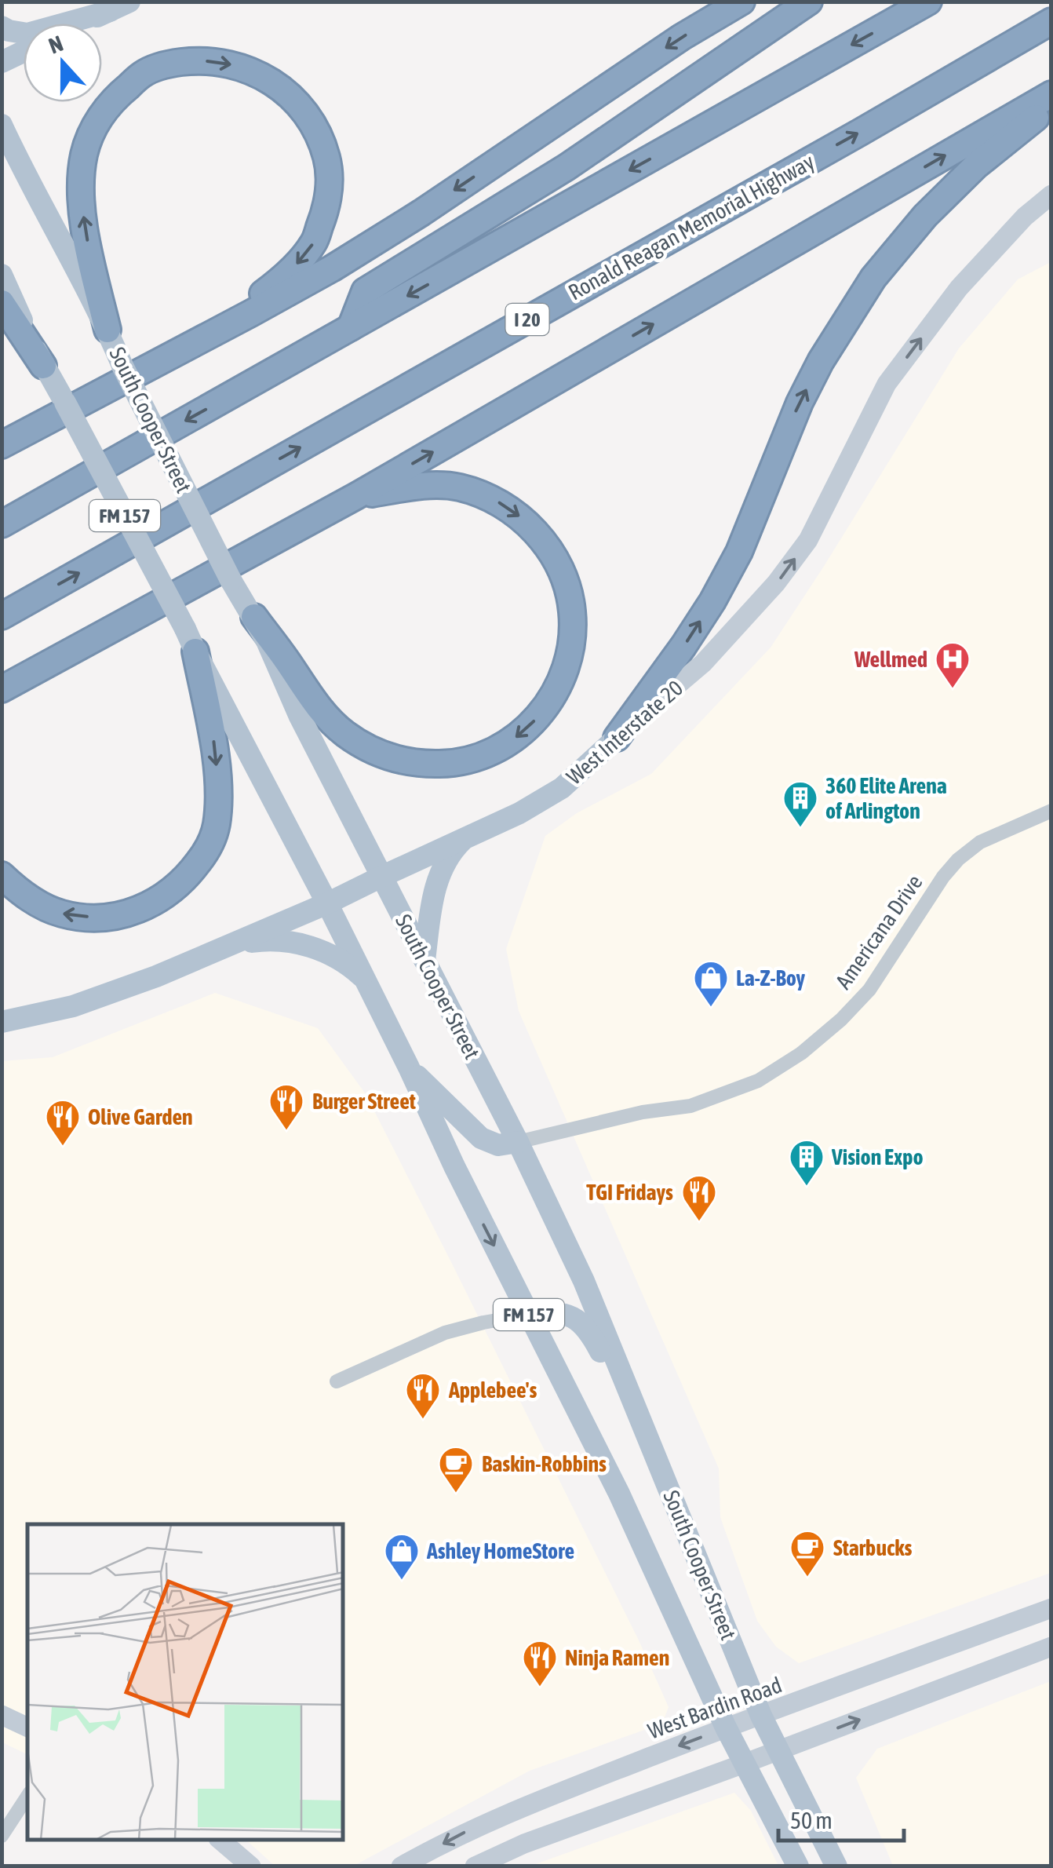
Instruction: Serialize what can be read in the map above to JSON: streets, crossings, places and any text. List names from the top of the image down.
{
  "streets": {
    "highway": ["Ronald Reagan Memorial Highway", "I 20"],
    "main road": [
      "South Cooper Street",
      "FM 157",
      "West Interstate 20",
      "West Bardin Road"
    ],
    "street": ["Americana Drive"]
  },
  "crossings": [
    ["South Cooper Street", "West Interstate 20"],
    ["South Cooper Street", "Americana Drive"],
    ["South Cooper Street", "West Bardin Road"]
  ],
  "one_way": ["West Interstate 20"],
  "places": {
    "hospital": ["Wellmed"],
    "building": ["360 Elite Arena of Arlington", "Vision Expo"],
    "shop": ["La-Z-Boy", "Ashley HomeStore"],
    "restaurant": [
      "Burger Street",
      "Olive Garden",
      "TGI Fridays",
      "Applebee's",
      "Ninja Ramen"
    ],
    "cafe": ["Baskin-Robbins", "Starbucks"]
  },
  "scale_bar": "50 m",
  "north": "top"
}
